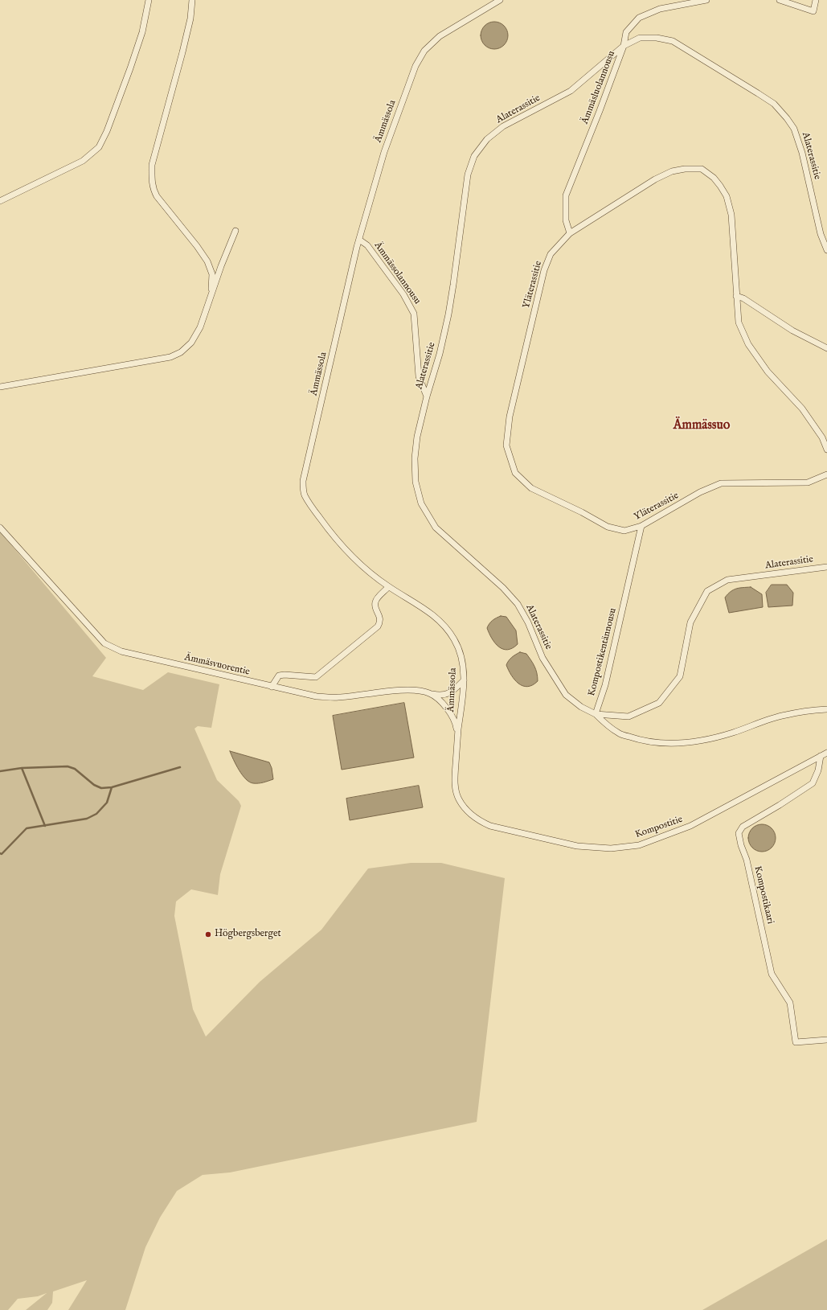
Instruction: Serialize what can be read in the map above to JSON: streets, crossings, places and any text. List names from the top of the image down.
{
  "streets": {
    "street": [
      "Ämmäsluolannousu",
      "Alaterassitie",
      "Ämmässola",
      "Ämmässolannousu",
      "Yläterassitie",
      "Kompostikentännousu",
      "Ämmäsvuorentie",
      "Kompostitie",
      "Kompostikaari"
    ]
  },
  "crossings": [
    ["Ämmäsluolannousu", "Alaterassitie"],
    ["Ämmäsluolannousu", "Yläterassitie"],
    ["Alaterassitie", "Ämmässolannousu"],
    ["Alaterassitie", "Kompostikentännousu"],
    ["Ämmässola", "Ämmässolannousu"],
    ["Ämmässola", "Ämmäsvuorentie"],
    ["Ämmässola", "Kompostitie"],
    ["Yläterassitie", "Kompostikentännousu"],
    ["Ämmäsvuorentie", "Kompostitie"],
    ["Kompostitie", "Kompostikaari"]
  ],
  "districts": ["Ämmässuo"],
  "places": ["Högbergsberget"]
}
